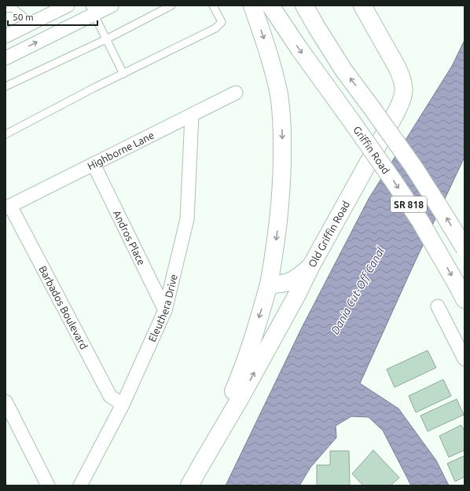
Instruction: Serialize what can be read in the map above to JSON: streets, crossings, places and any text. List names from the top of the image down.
{
  "streets": {
    "main road": ["Griffin Road", "SR 818", "Old Griffin Road"],
    "street": [
      "Highborne Lane",
      "Andros Place",
      "Eleuthera Drive",
      "Barbados Boulevard"
    ]
  },
  "crossings": [
    ["Highborne Lane", "Andros Place"],
    ["Highborne Lane", "Eleuthera Drive"],
    ["Highborne Lane", "Barbados Boulevard"],
    ["Andros Place", "Eleuthera Drive"],
    ["Eleuthera Drive", "Barbados Boulevard"]
  ],
  "water": ["Dania Cut-Off Canal"],
  "scale_bar": "50 m"
}
